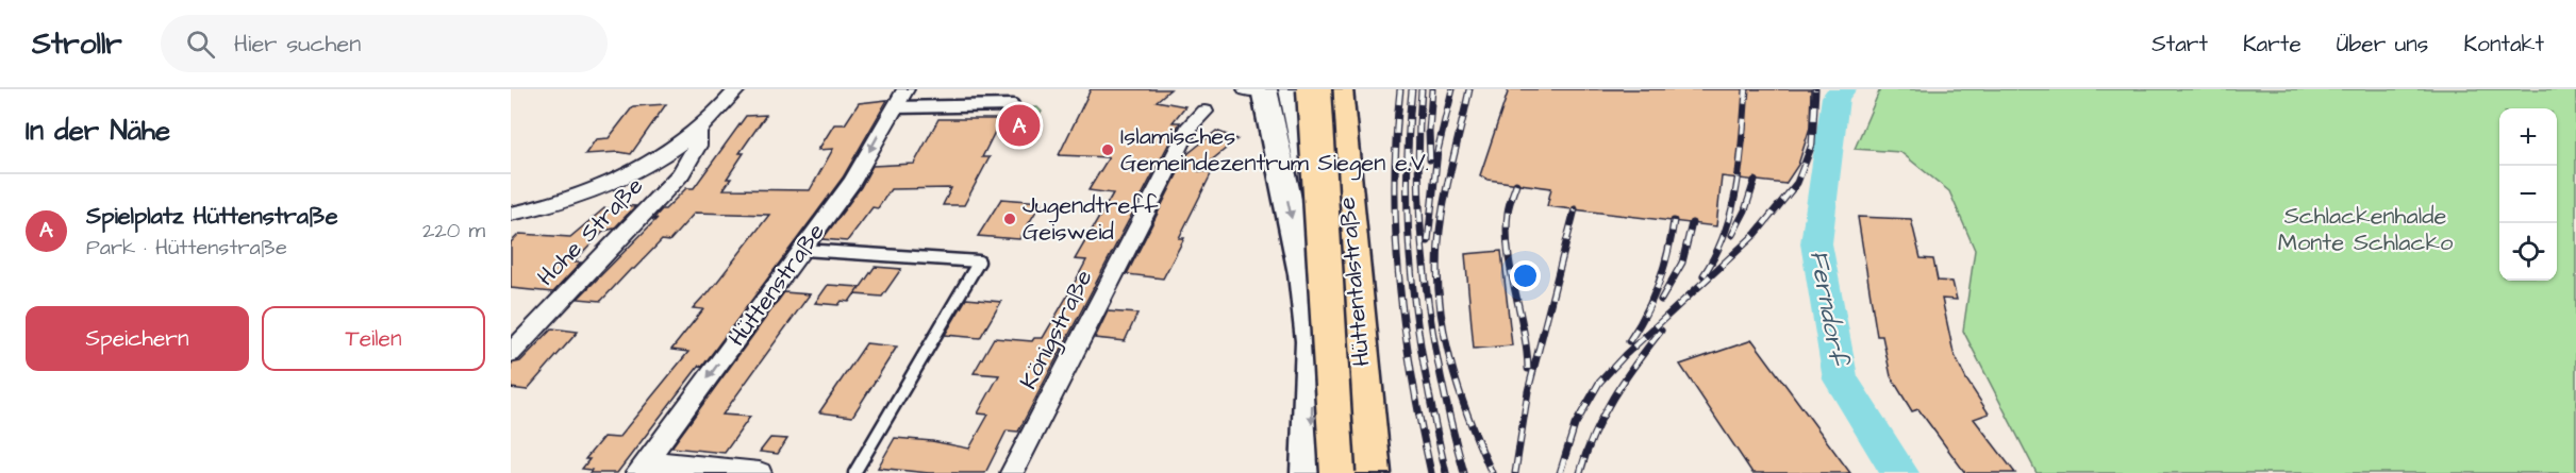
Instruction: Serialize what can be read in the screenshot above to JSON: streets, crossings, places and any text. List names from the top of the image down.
{
  "streets": {
    "highway": ["Hüttentalstraße"],
    "street": ["Hohe Straße", "Hüttenstraße", "Königstraße"]
  },
  "one_way": ["Hüttenstraße"],
  "water": ["Ferndorf"],
  "parks": ["Schlackenhalde Monte Schlacko"],
  "places": ["Islamisches Gemeindezentrum Siegen e.V.", "Jugendtreff Geisweid"],
  "page": {
    "header": "Strollr",
    "search": "Hier suchen",
    "nav": [
      "Start",
      "Karte",
      "Über uns",
      "Kontakt"
    ],
    "heading": "In der Nähe",
    "pins": "A",
    "map_buttons": ["+", "−"],
    "list": [
      {
        "mark": "A",
        "name": "Spielplatz Hüttenstraße",
        "note": "Park · Hüttenstraße",
        "value": "220 m"
      }
    ],
    "buttons": ["Speichern", "Teilen"]
  }
}
